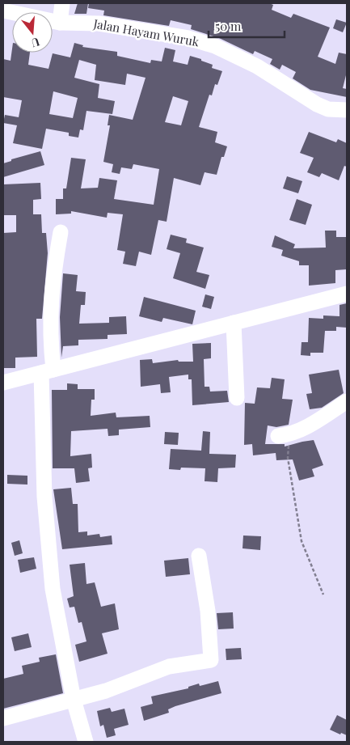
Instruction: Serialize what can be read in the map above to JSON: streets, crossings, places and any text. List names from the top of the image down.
{
  "streets": {
    "street": ["Jalan Hayam Wuruk"]
  },
  "scale_bar": "50 m",
  "north": "bottom"
}
